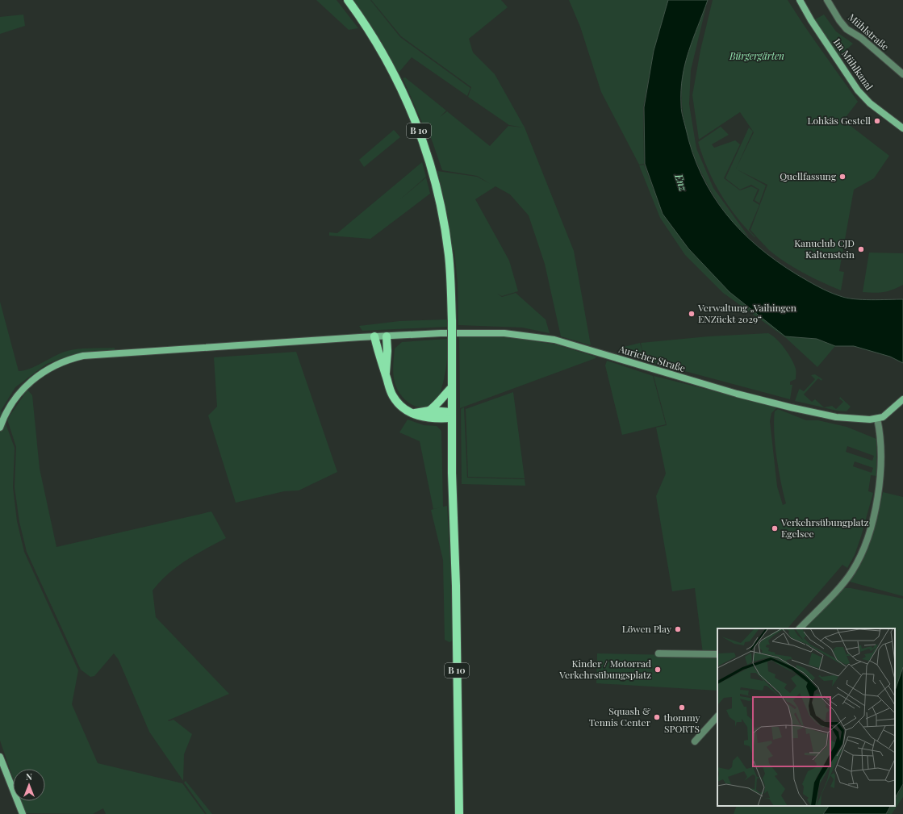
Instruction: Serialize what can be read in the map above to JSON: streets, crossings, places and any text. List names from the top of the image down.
{
  "streets": {
    "main road": ["B 10"],
    "street": ["Mühlstraße", "Im Mühlkanal", "Auricher Straße"]
  },
  "water": ["Enz"],
  "parks": ["Bürgergärten"],
  "places": [
    "Lohkäs Gestell",
    "Quellfassung",
    "Kanuclub CJD Kaltenstein",
    "Verwaltung „Vaihingen ENZückt 2029“",
    "Verkehrsübungplatz Egelsee",
    "Löwen Play",
    "Kinder / Motorrad Verkehrsübungsplatz",
    "thommy SPORTS",
    "Squash & Tennis Center"
  ],
  "north": "top"
}
